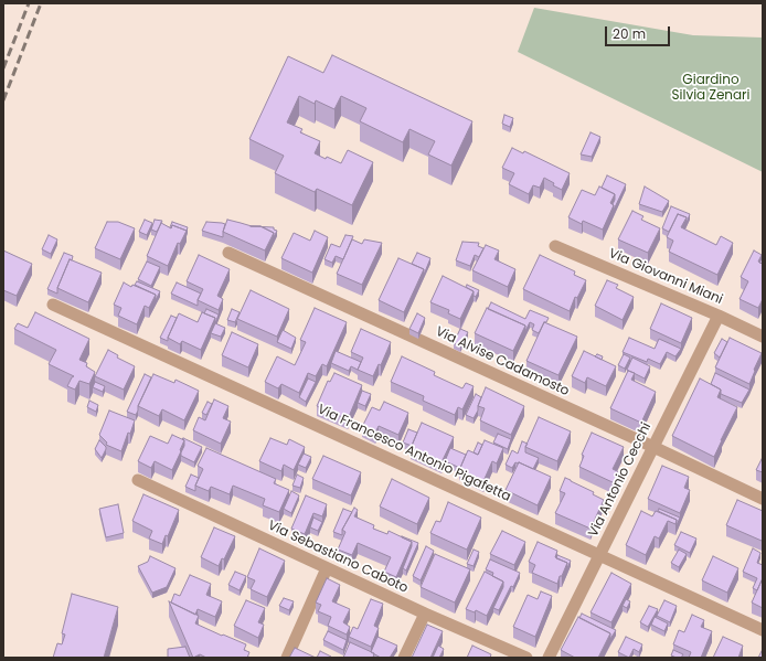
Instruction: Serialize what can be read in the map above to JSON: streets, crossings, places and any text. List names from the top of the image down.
{
  "streets": {
    "street": [
      "Via Giovanni Miani",
      "Via Alvise Cadamosto",
      "Via Francesco Antonio Pigafetta",
      "Via Antonio Cecchi",
      "Via Sebastiano Caboto"
    ]
  },
  "crossings": [
    ["Via Giovanni Miani", "Via Antonio Cecchi"],
    ["Via Alvise Cadamosto", "Via Antonio Cecchi"],
    ["Via Francesco Antonio Pigafetta", "Via Antonio Cecchi"]
  ],
  "parks": ["Giardino Silvia Zenari"],
  "scale_bar": "20 m"
}
